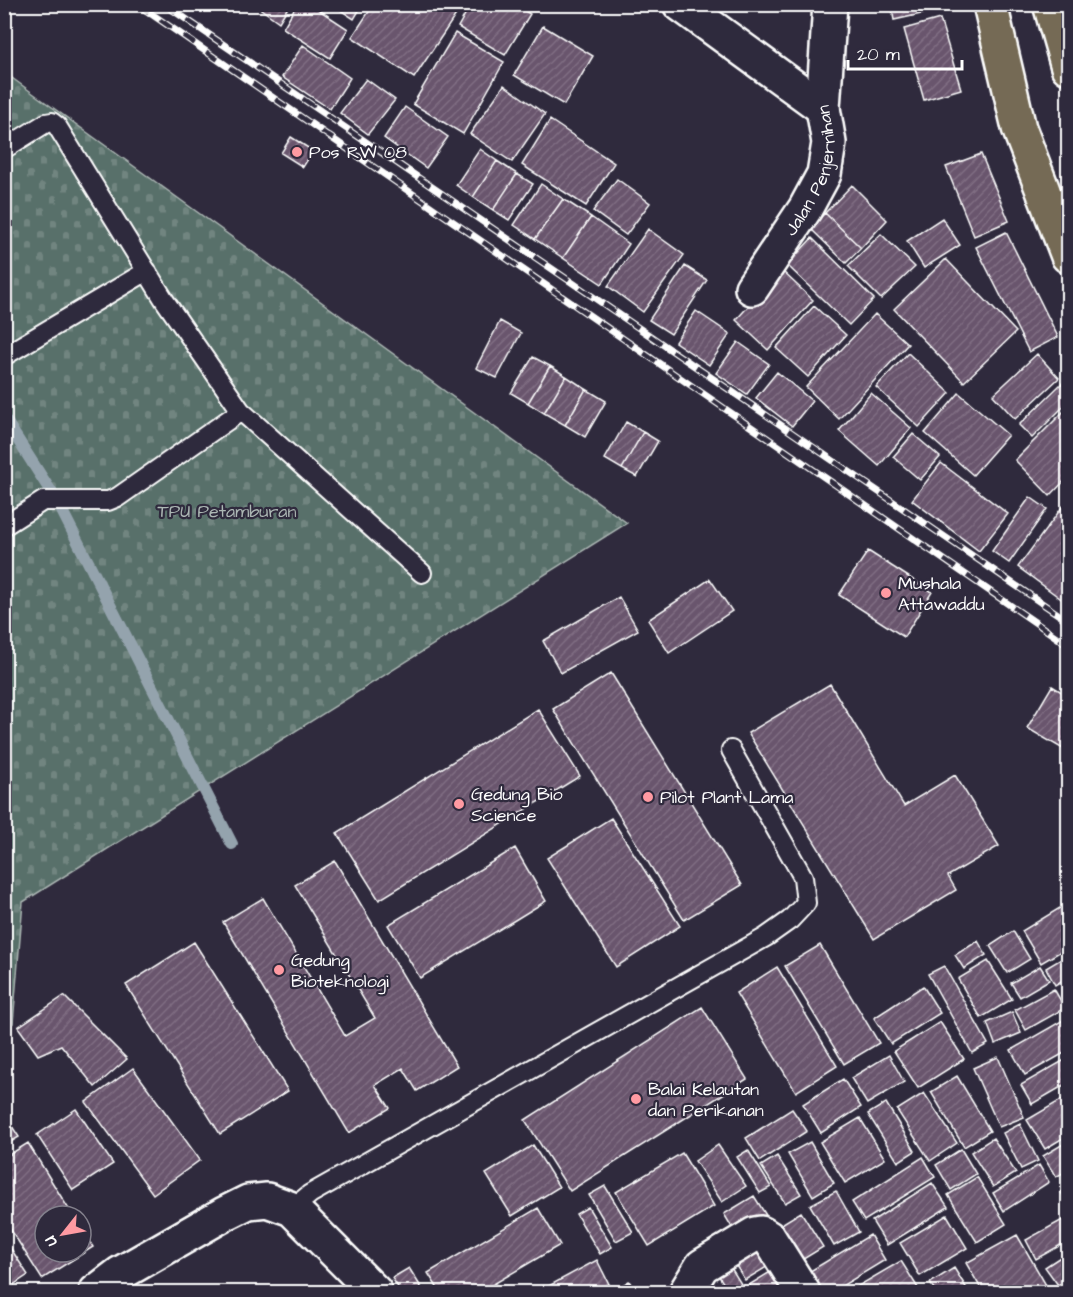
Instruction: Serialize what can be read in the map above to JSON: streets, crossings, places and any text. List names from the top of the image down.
{
  "streets": {
    "street": ["Jalan Penjernihan"]
  },
  "parks": ["TPU Petamburan"],
  "places": [
    "Pos RW 08",
    "Mushala Attawaddu",
    "Pilot Plant Lama",
    "Gedung Bio Science",
    "Gedung Bioteknologi",
    "Balai Kelautan dan Perikanan"
  ],
  "scale_bar": "20 m",
  "north": "bottom left"
}
